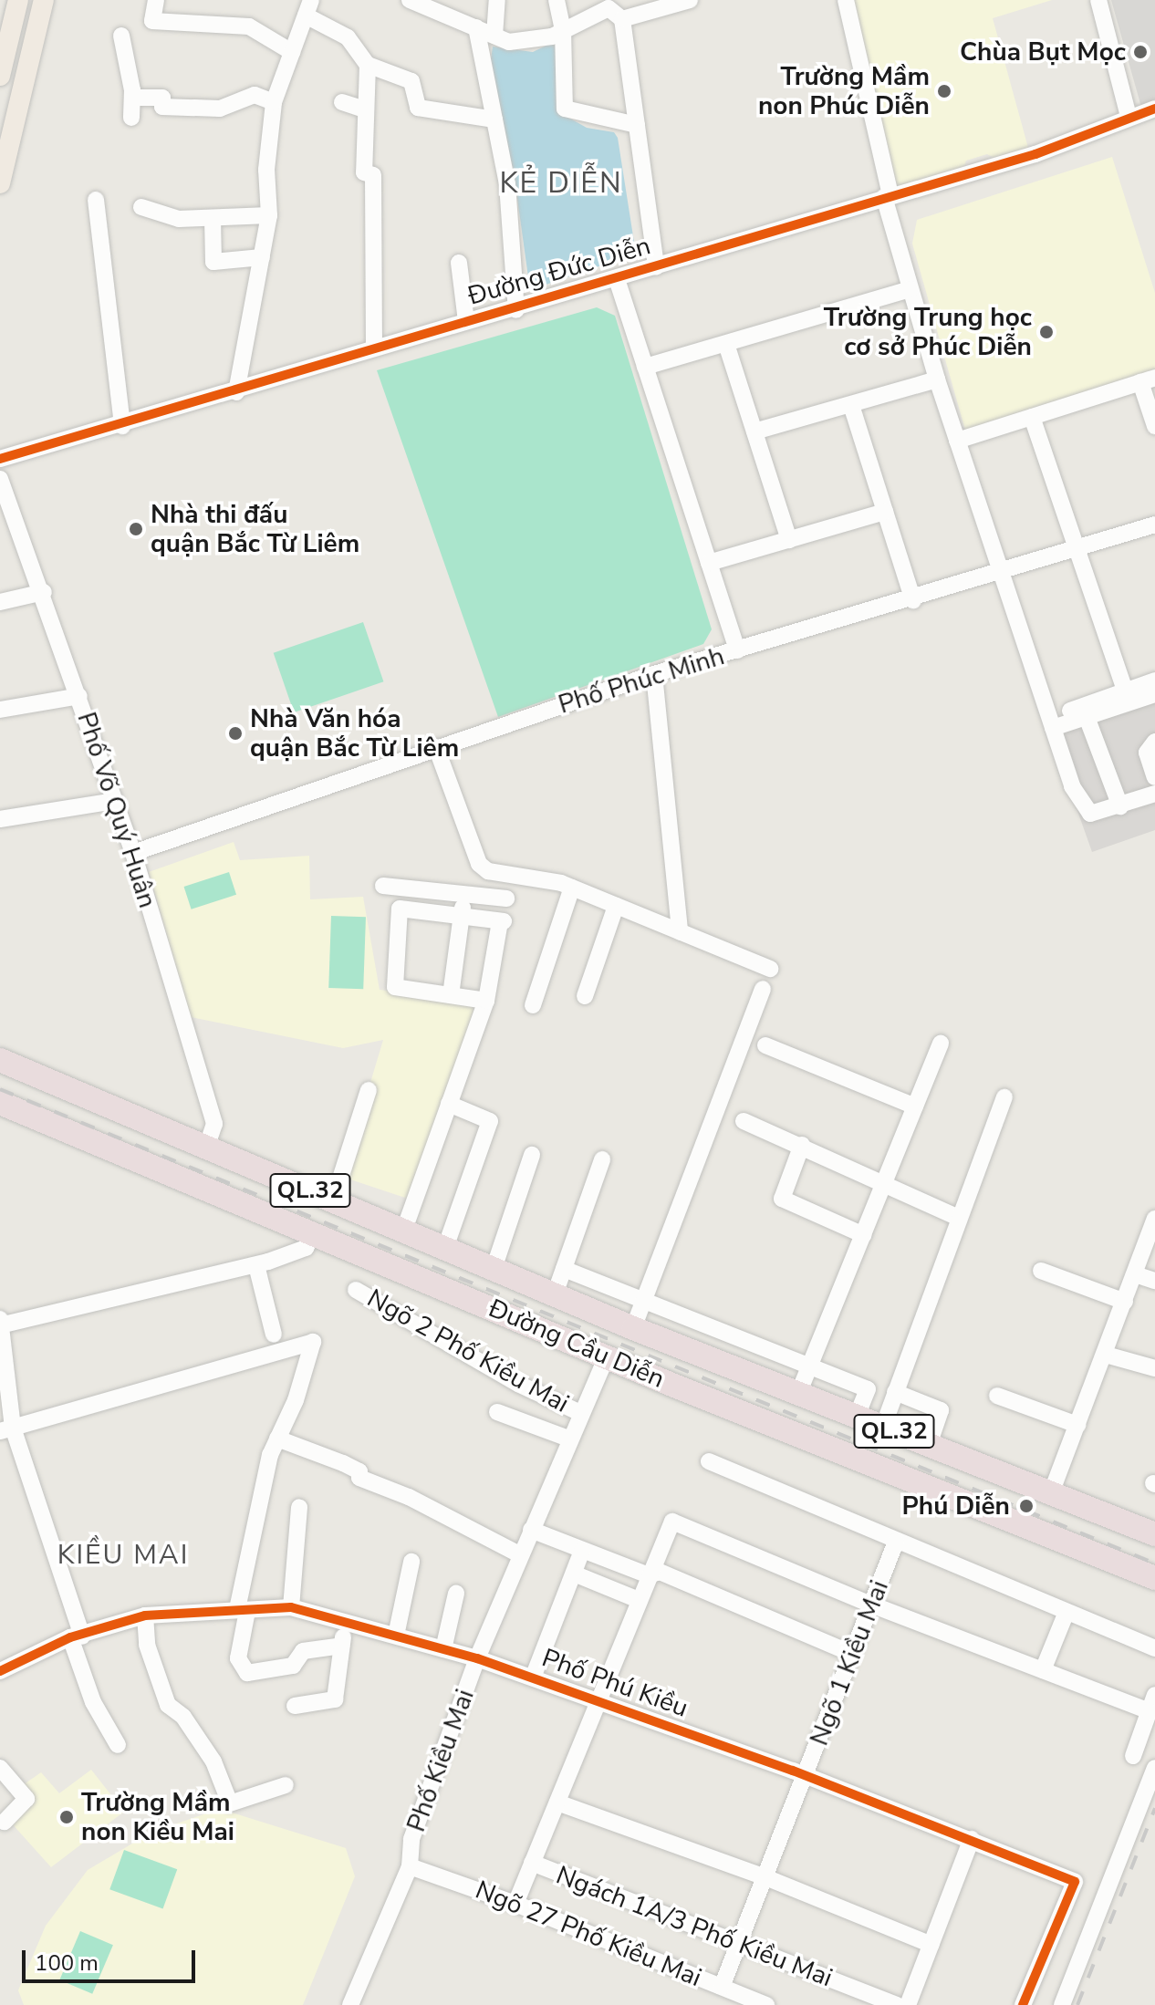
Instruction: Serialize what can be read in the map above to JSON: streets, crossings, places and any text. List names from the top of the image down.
{
  "streets": {
    "highway": ["QL.32", "Đường Cầu Diễn"],
    "street": [
      "Đường Đức Diễn",
      "Phố Phúc Minh",
      "Phố Võ Quý Huân",
      "Ngõ 2 Phố Kiều Mai",
      "Ngõ 1 Kiều Mai",
      "Phố Phú Kiều",
      "Phố Kiều Mai",
      "Ngách 1A/3 Phố Kiều Mai",
      "Ngõ 27 Phố Kiều Mai"
    ]
  },
  "crossings": [
    ["Phố Phúc Minh", "Phố Võ Quý Huân"],
    ["Phố Võ Quý Huân", "Đường Cầu Diễn"],
    ["Đường Cầu Diễn", "Phố Kiều Mai"],
    ["Ngõ 2 Phố Kiều Mai", "Phố Kiều Mai"],
    ["Ngõ 1 Kiều Mai", "Phố Phú Kiều"],
    ["Ngõ 1 Kiều Mai", "Ngách 1A/3 Phố Kiều Mai"],
    ["Ngõ 1 Kiều Mai", "Ngõ 27 Phố Kiều Mai"],
    ["Phố Phú Kiều", "Phố Kiều Mai"],
    ["Phố Kiều Mai", "Ngõ 27 Phố Kiều Mai"]
  ],
  "districts": ["KẺ DIỄN", "KIỀU MAI"],
  "places": [
    "Chùa Bụt Mọc",
    "Trường Mầm non Phúc Diễn",
    "Trường Trung học cơ sở Phúc Diễn",
    "Nhà thi đấu quận Bắc Từ Liêm",
    "Nhà Văn hóa quận Bắc Từ Liêm",
    "Phú Diễn",
    "Trường Mầm non Kiều Mai"
  ],
  "scale_bar": "100 m"
}
